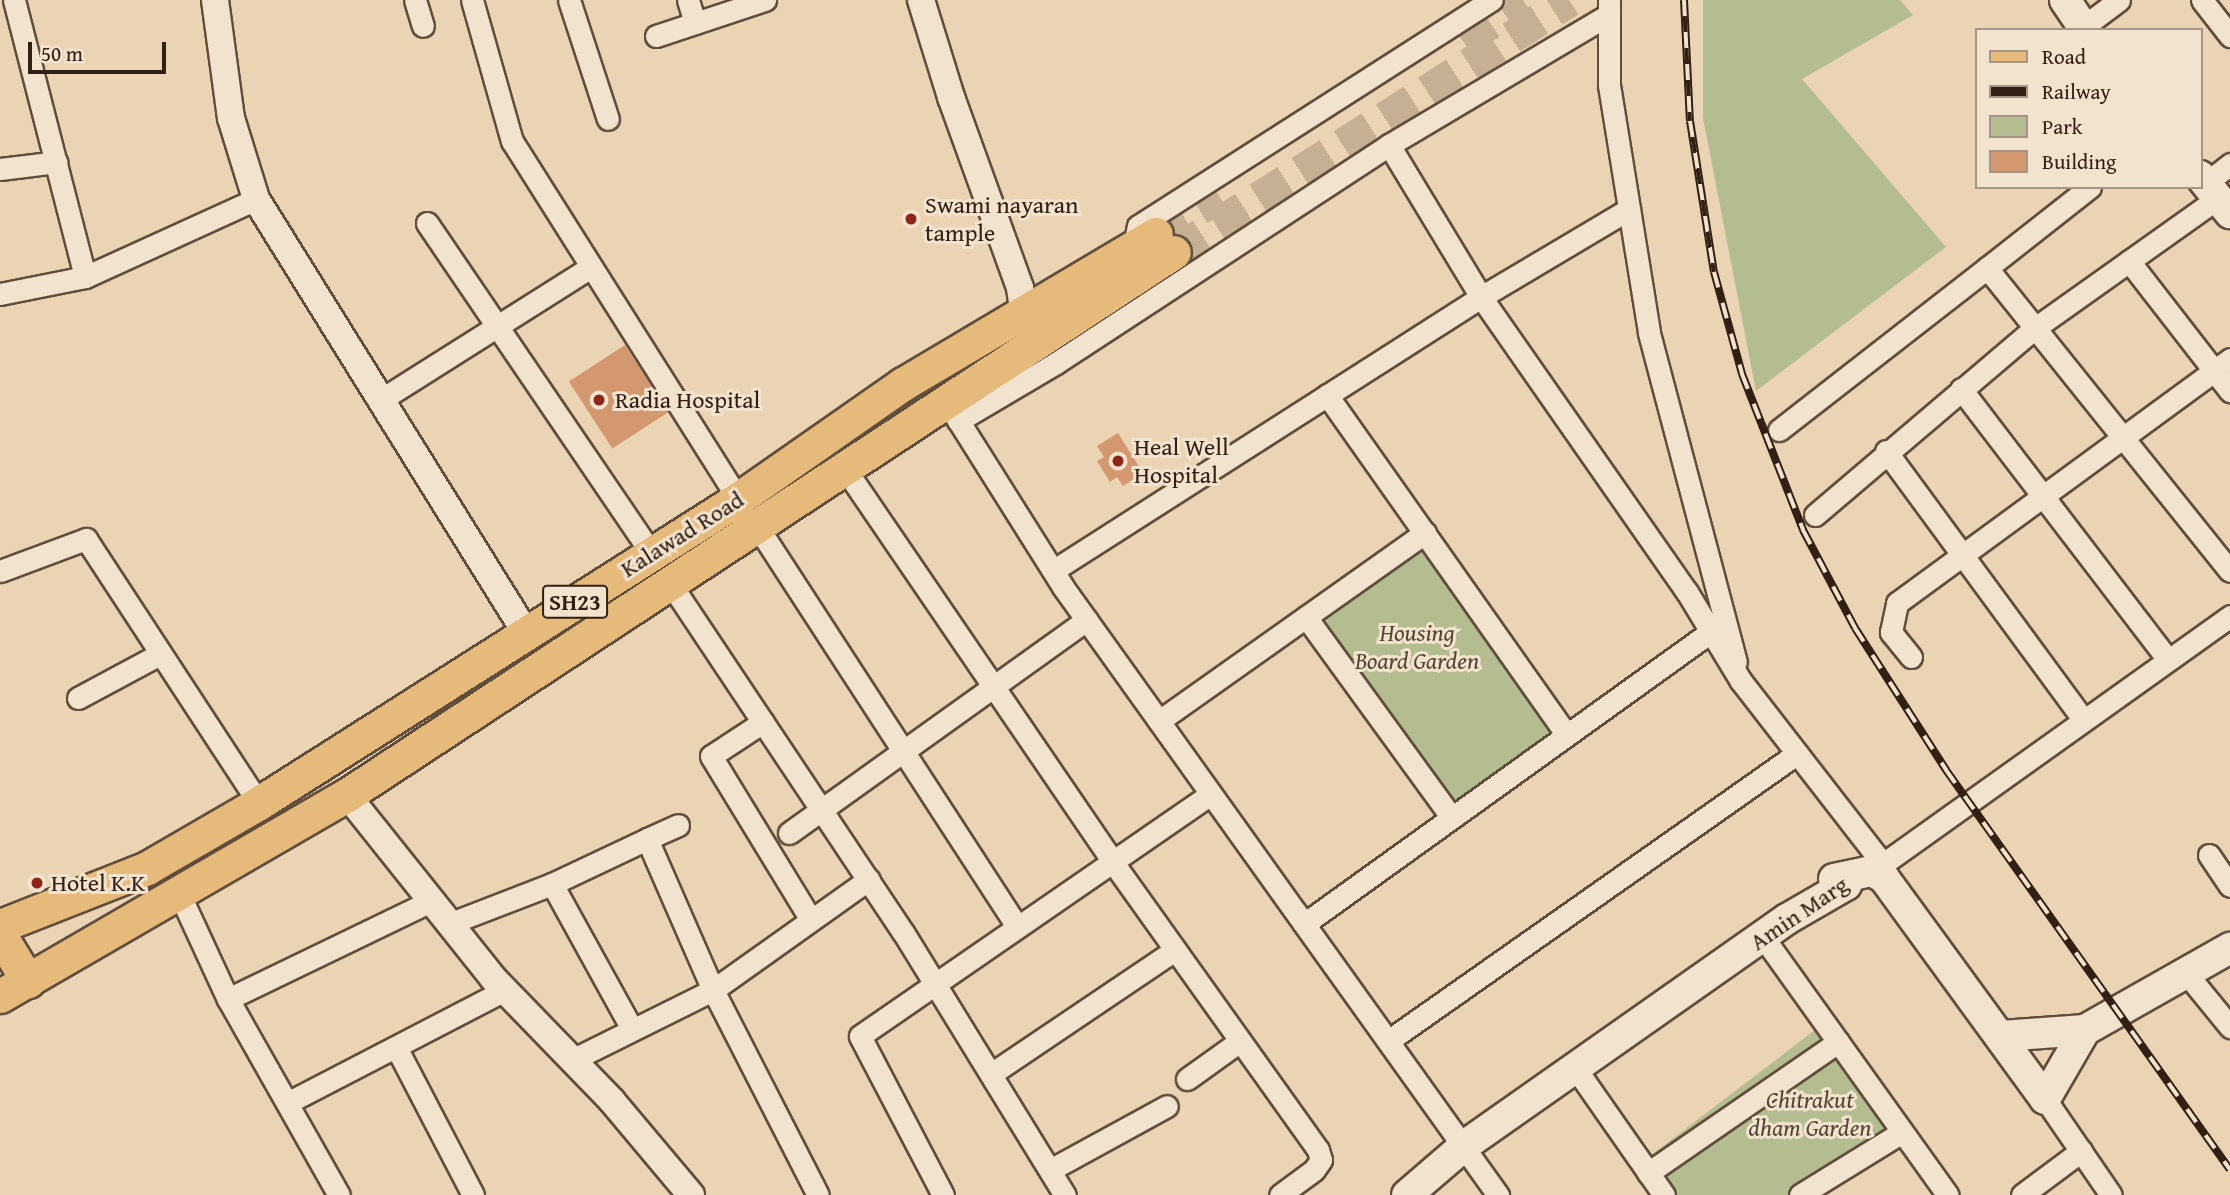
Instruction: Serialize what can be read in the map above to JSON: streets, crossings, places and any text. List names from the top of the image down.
{
  "streets": {
    "main road": ["Kalawad Road", "SH23", "Amin Marg"]
  },
  "crossings": [
    ["Kalawad Road", "SH23"]
  ],
  "parks": ["Housing Board Garden", "Chitrakut dham Garden"],
  "places": [
    "Swami nayaran tample",
    "Radia Hospital",
    "Heal Well Hospital",
    "Hotel K.K"
  ],
  "legend": [
    "Road",
    "Railway",
    "Park",
    "Building"
  ],
  "scale_bar": "50 m"
}
